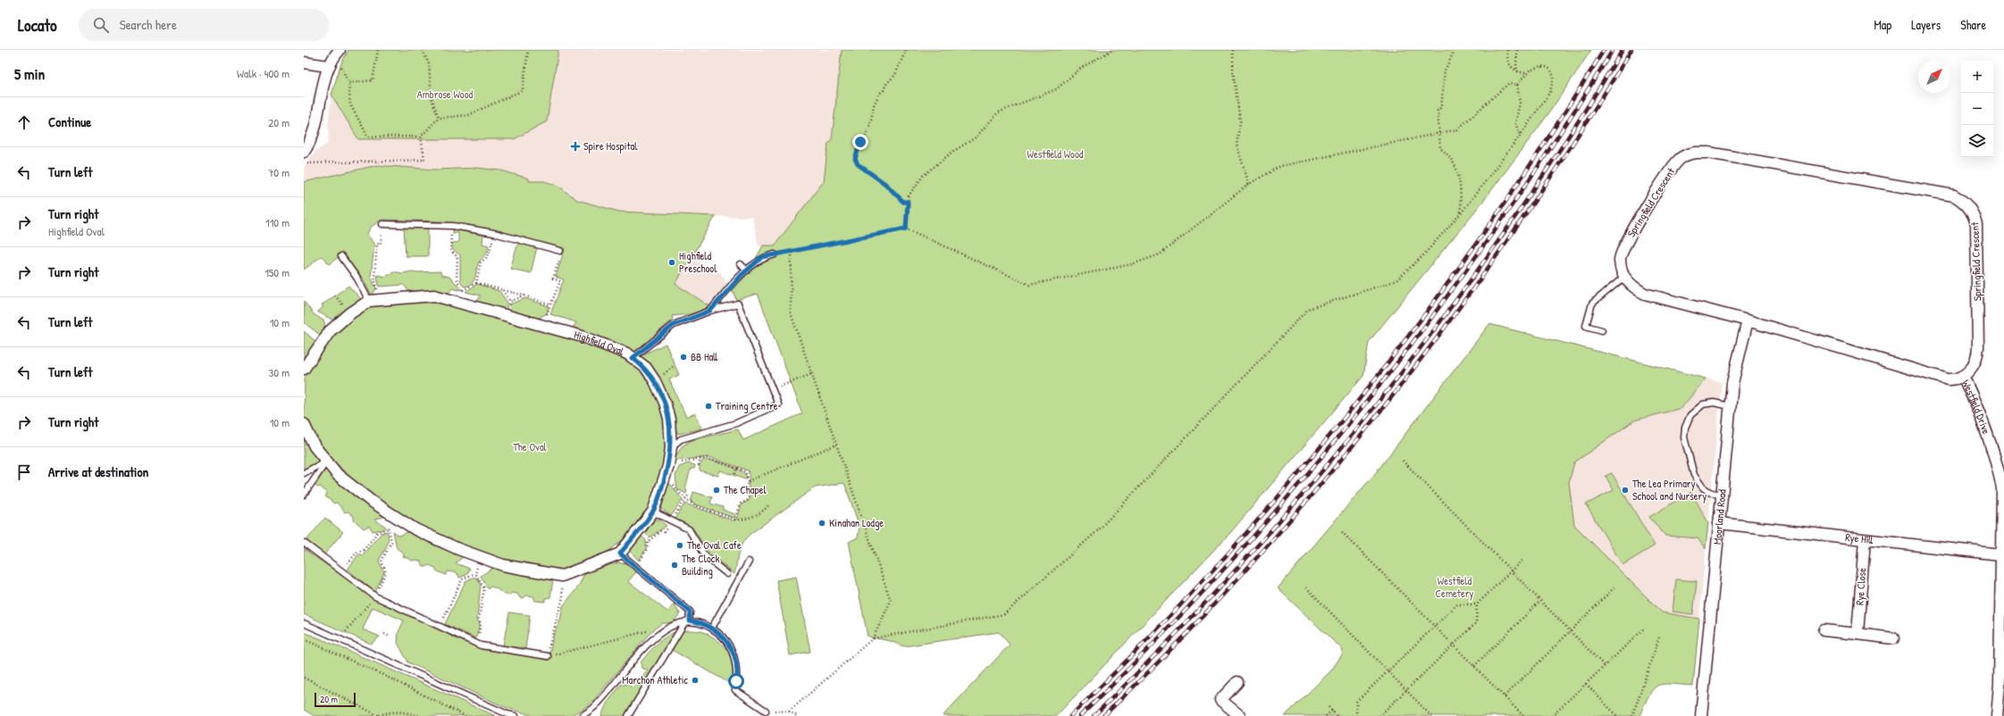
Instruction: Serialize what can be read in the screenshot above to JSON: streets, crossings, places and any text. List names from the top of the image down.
{
  "streets": {
    "street": [
      "Springfield Crescent",
      "Highfield Oval",
      "Westfield Drive",
      "Moorland Road",
      "Rye Hill",
      "Rye Close"
    ]
  },
  "crossings": [
    ["Springfield Crescent", "Westfield Drive"],
    ["Westfield Drive", "Rye Hill"],
    ["Moorland Road", "Rye Hill"],
    ["Rye Hill", "Rye Close"]
  ],
  "parks": [
    "Ambrose Wood",
    "Westfield Wood",
    "The Oval",
    "Westfield Cemetery"
  ],
  "places": {
    "health": ["Spire Hospital"],
    "other": [
      "Highfield Preschool",
      "BB Hall",
      "Training Centre",
      "The Chapel",
      "The Lea Primary School and Nursery",
      "Kinahan Lodge",
      "The Oval Cafe",
      "The Clock Building",
      "Marchon Athletic"
    ]
  },
  "scale_bar": "20 m",
  "north": "top right",
  "page": {
    "header": "Locato",
    "search": "Search here",
    "nav": ["Map", "Layers", "Share"],
    "heading": ["5 min", "Walk · 400 m"],
    "map_buttons": ["+", "−"],
    "list": [
      ["Continue", "20 m"],
      ["Turn left", "70 m"],
      ["Turn right", "Highfield Oval", "110 m"],
      ["Turn right", "150 m"],
      ["Turn left", "10 m"],
      ["Turn left", "30 m"],
      ["Turn right", "10 m"],
      "Arrive at destination"
    ],
    "scale": "20 m"
  }
}
